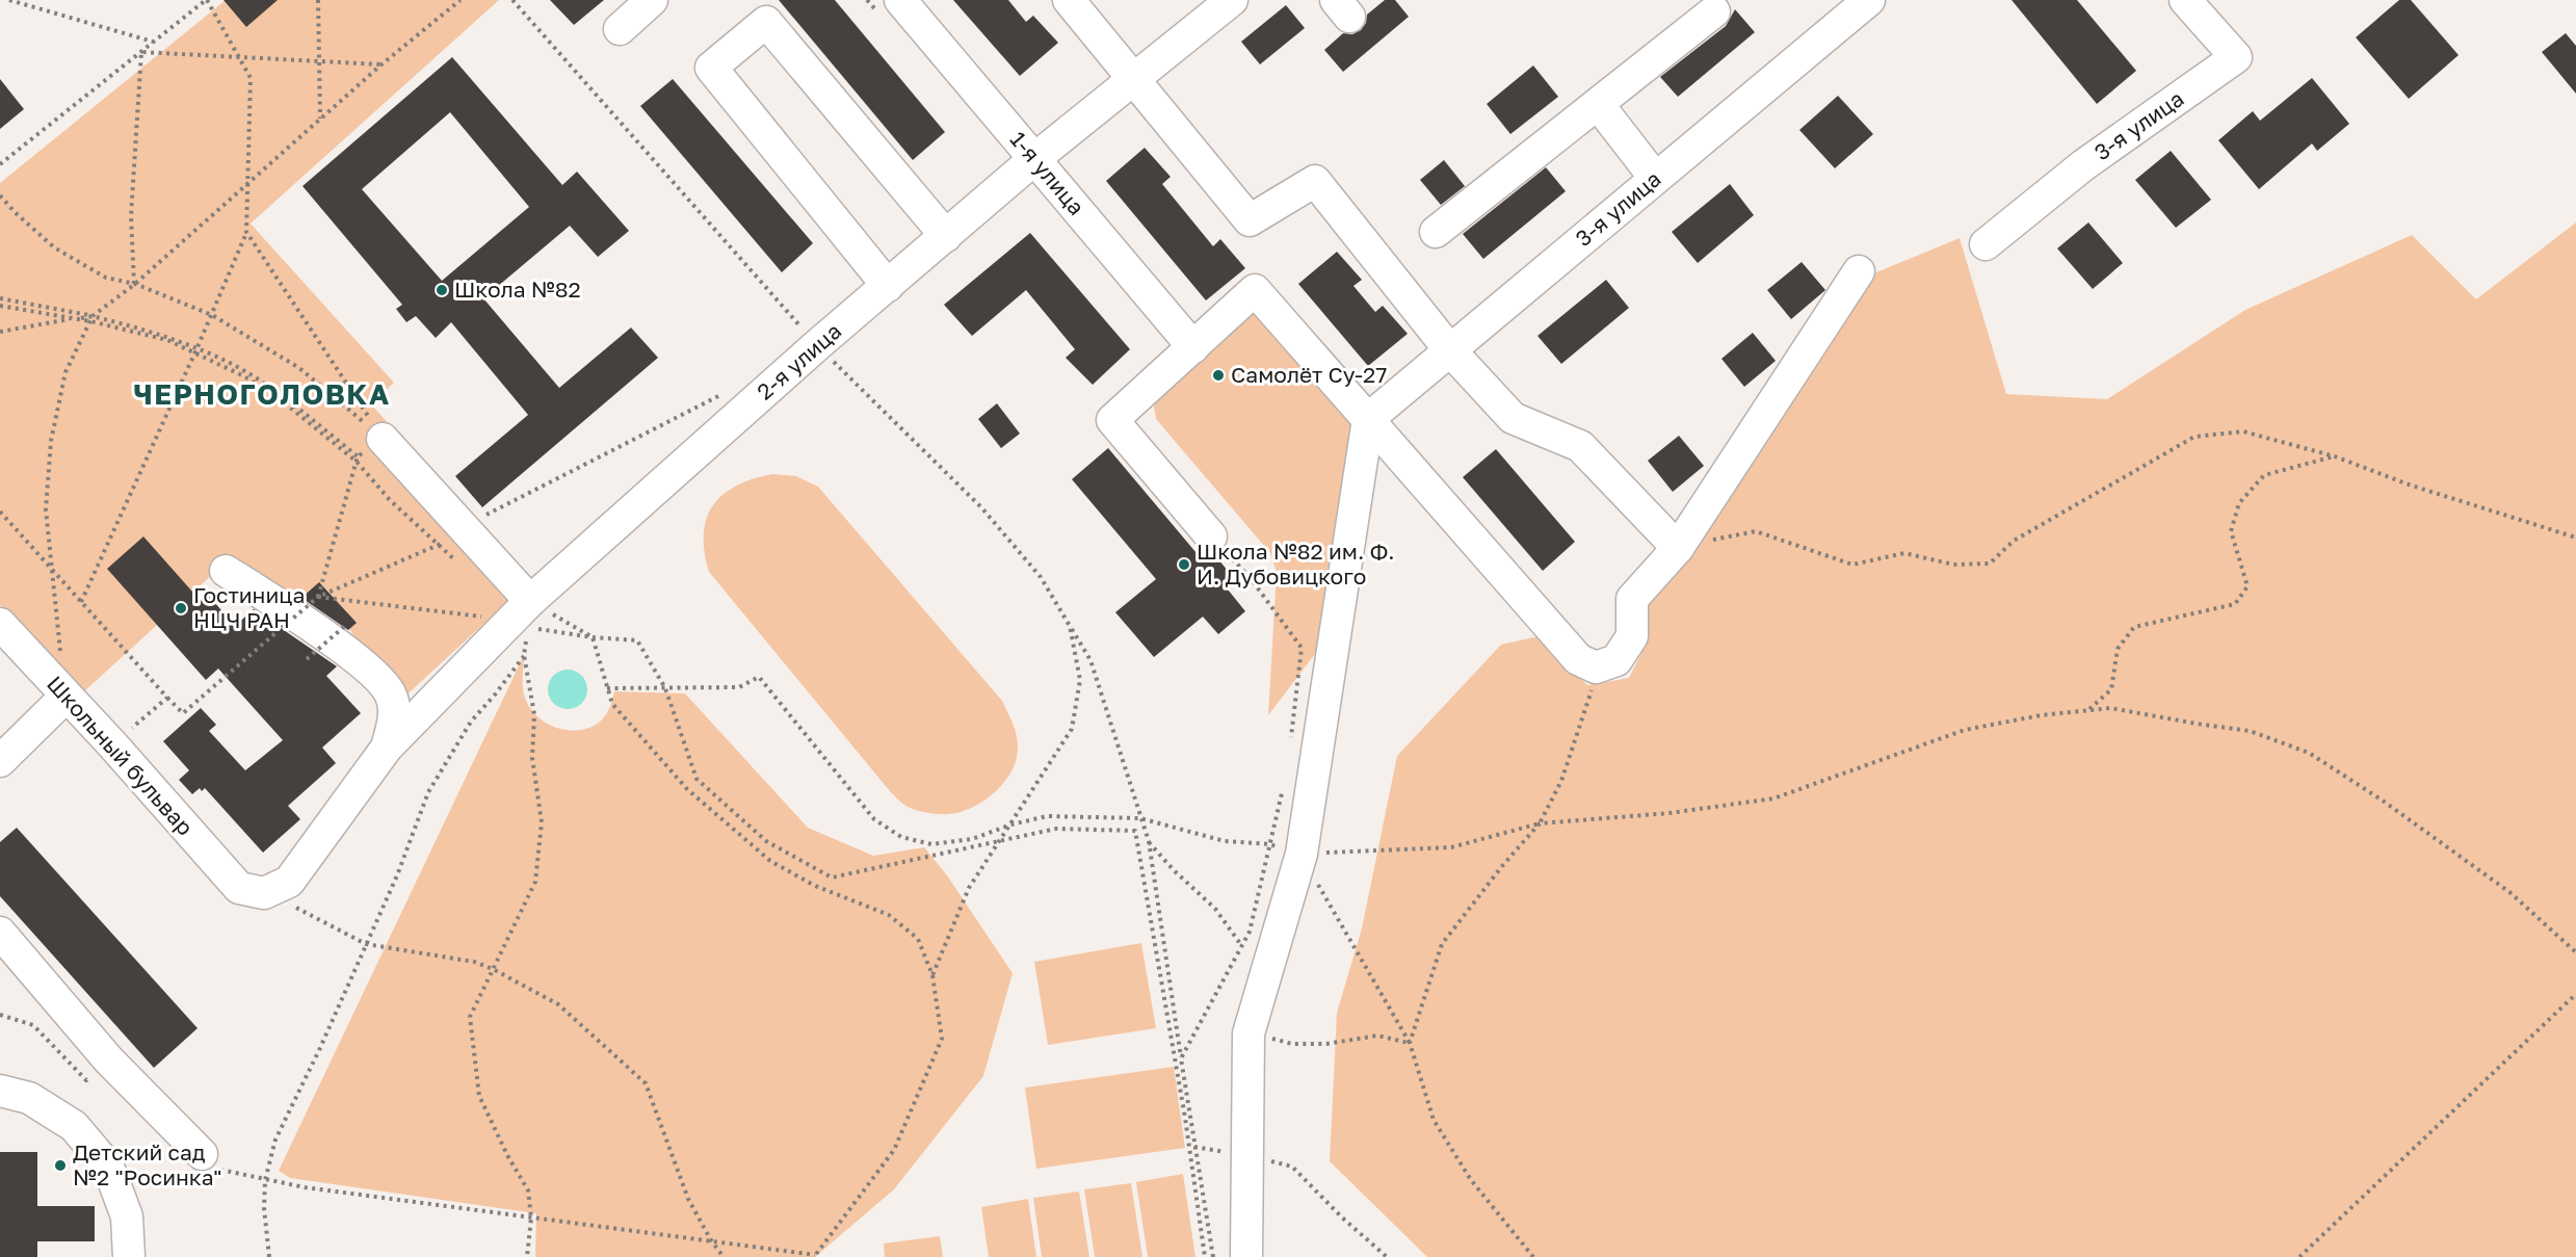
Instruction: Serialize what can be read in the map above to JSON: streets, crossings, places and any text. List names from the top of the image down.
{
  "streets": {
    "street": [
      "3-я улица",
      "1-я улица",
      "2-я улица",
      "Школьный бульвар"
    ]
  },
  "crossings": [
    ["1-я улица", "2-я улица"],
    ["2-я улица", "Школьный бульвар"]
  ],
  "districts": ["ЧЕРНОГОЛОВКА"],
  "places": [
    "Школа №82",
    "Самолёт Су-27",
    "Школа №82 им. Ф. И. Дубовицкого",
    "Гостиница НЦЧ РАН",
    "Детский сад №2 \"Росинка\""
  ]
}
